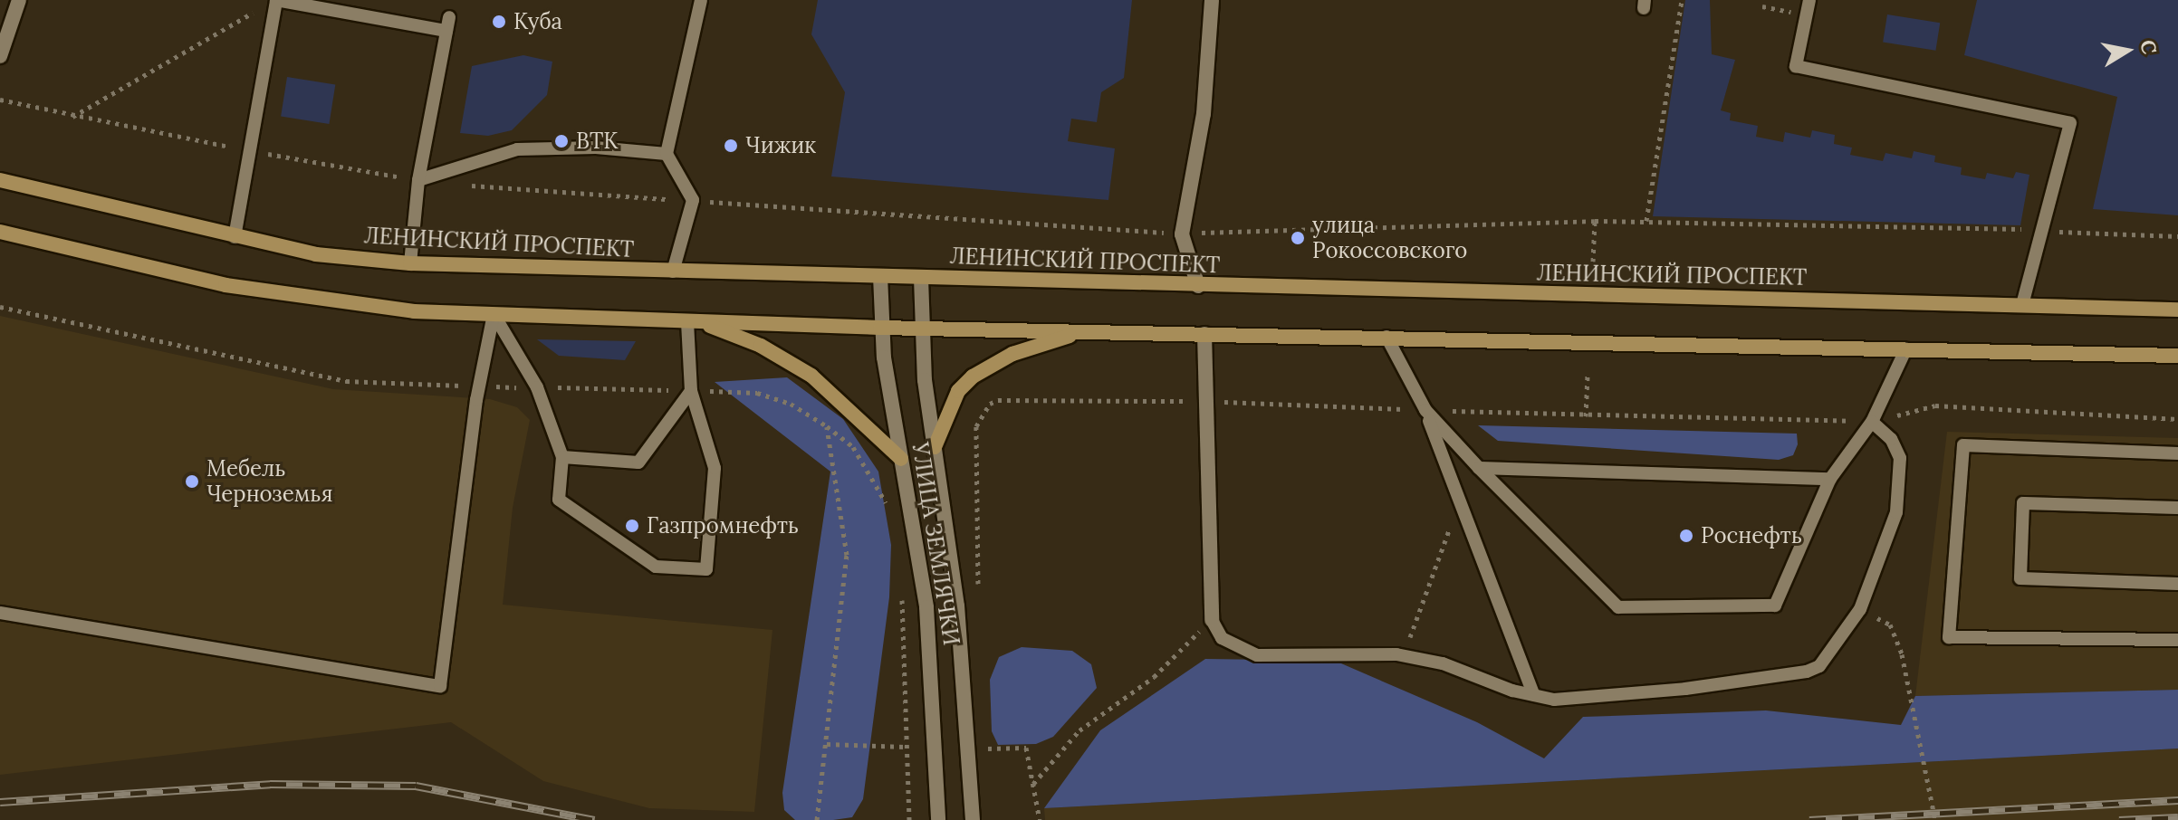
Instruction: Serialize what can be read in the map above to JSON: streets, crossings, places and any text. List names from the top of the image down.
{
  "streets": {
    "main road": ["ЛЕНИНСКИЙ ПРОСПЕКТ"],
    "street": ["УЛИЦА ЗЕМЛЯЧКИ"]
  },
  "crossings": [
    ["ЛЕНИНСКИЙ ПРОСПЕКТ", "УЛИЦА ЗЕМЛЯЧКИ"]
  ],
  "places": [
    "Куба",
    "ВТК",
    "Чижик",
    "улица Рокоссовского",
    "Мебель Черноземья",
    "Газпромнефть",
    "Роснефть"
  ],
  "north": "right"
}
